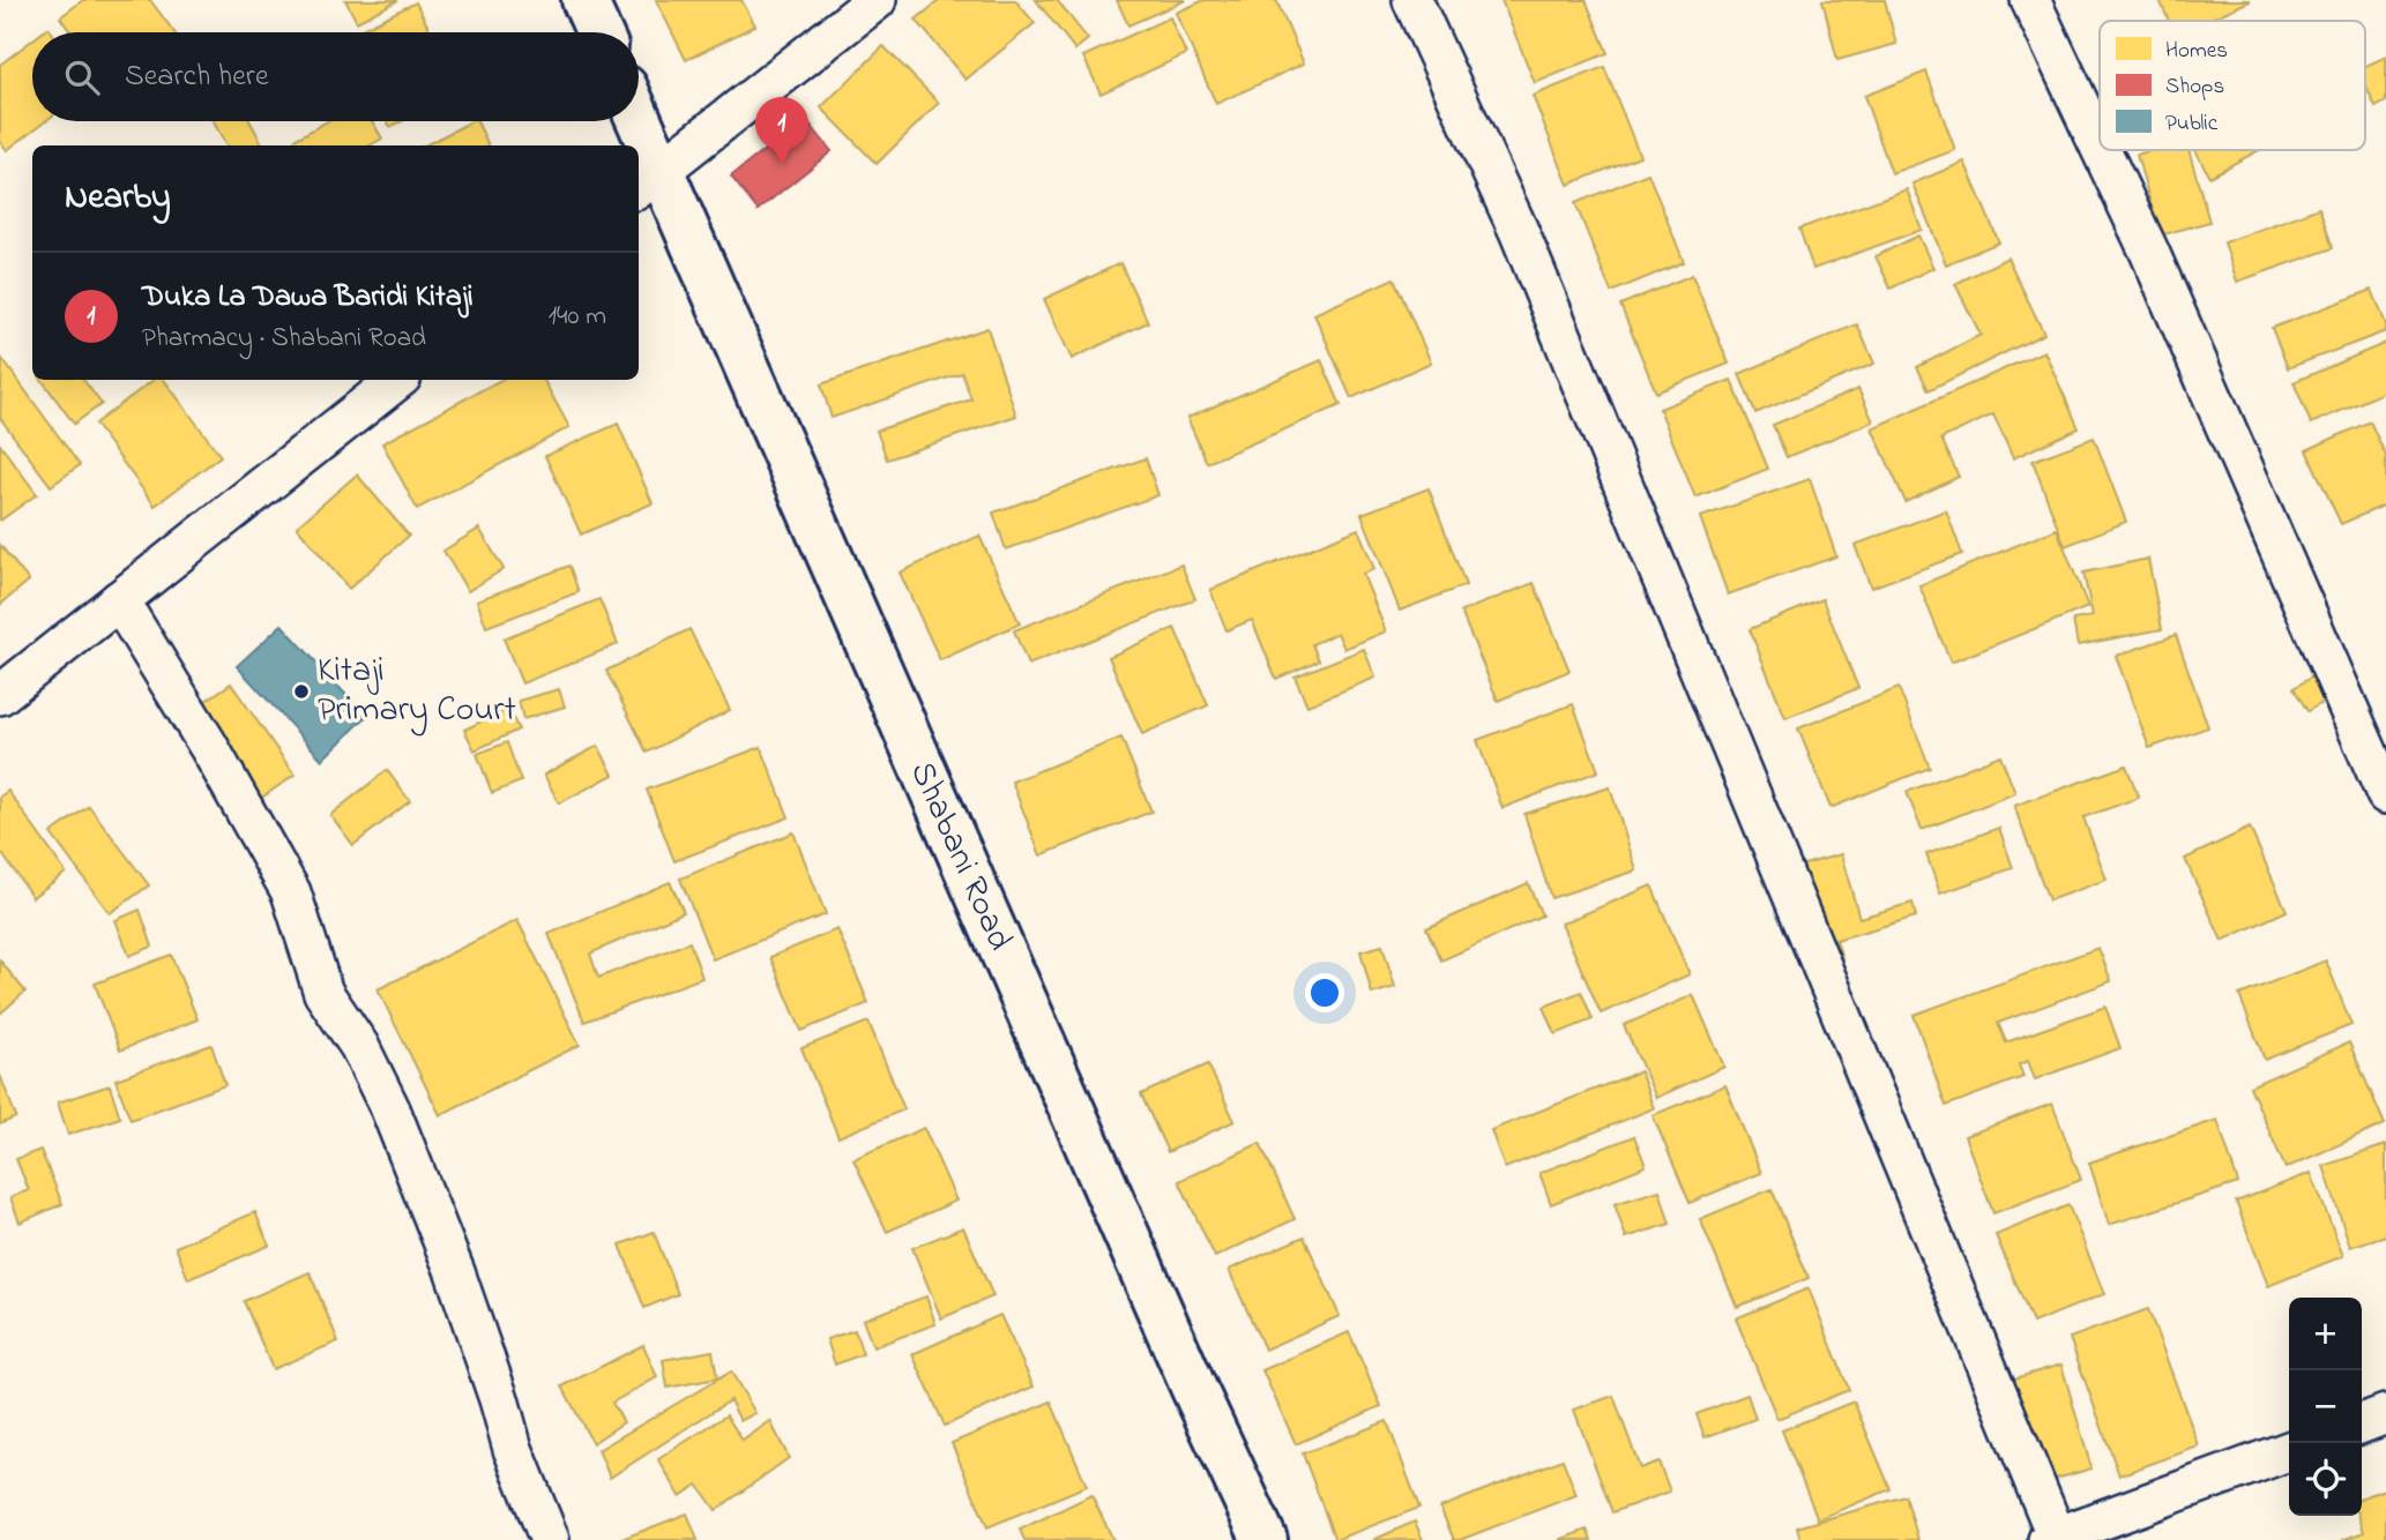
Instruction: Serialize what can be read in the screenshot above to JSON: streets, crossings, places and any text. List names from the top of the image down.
{
  "streets": {
    "street": ["Shabani Road"]
  },
  "places": ["Kitaji Primary Court"],
  "legend": ["Homes", "Shops", "Public"],
  "page": {
    "search": "Search here",
    "pins": "1",
    "heading": "Nearby",
    "list": [
      {
        "mark": "1",
        "name": "Duka La Dawa Baridi Kitaji",
        "note": "Pharmacy · Shabani Road",
        "value": "140 m"
      }
    ],
    "map_buttons": ["+", "−"]
  }
}
